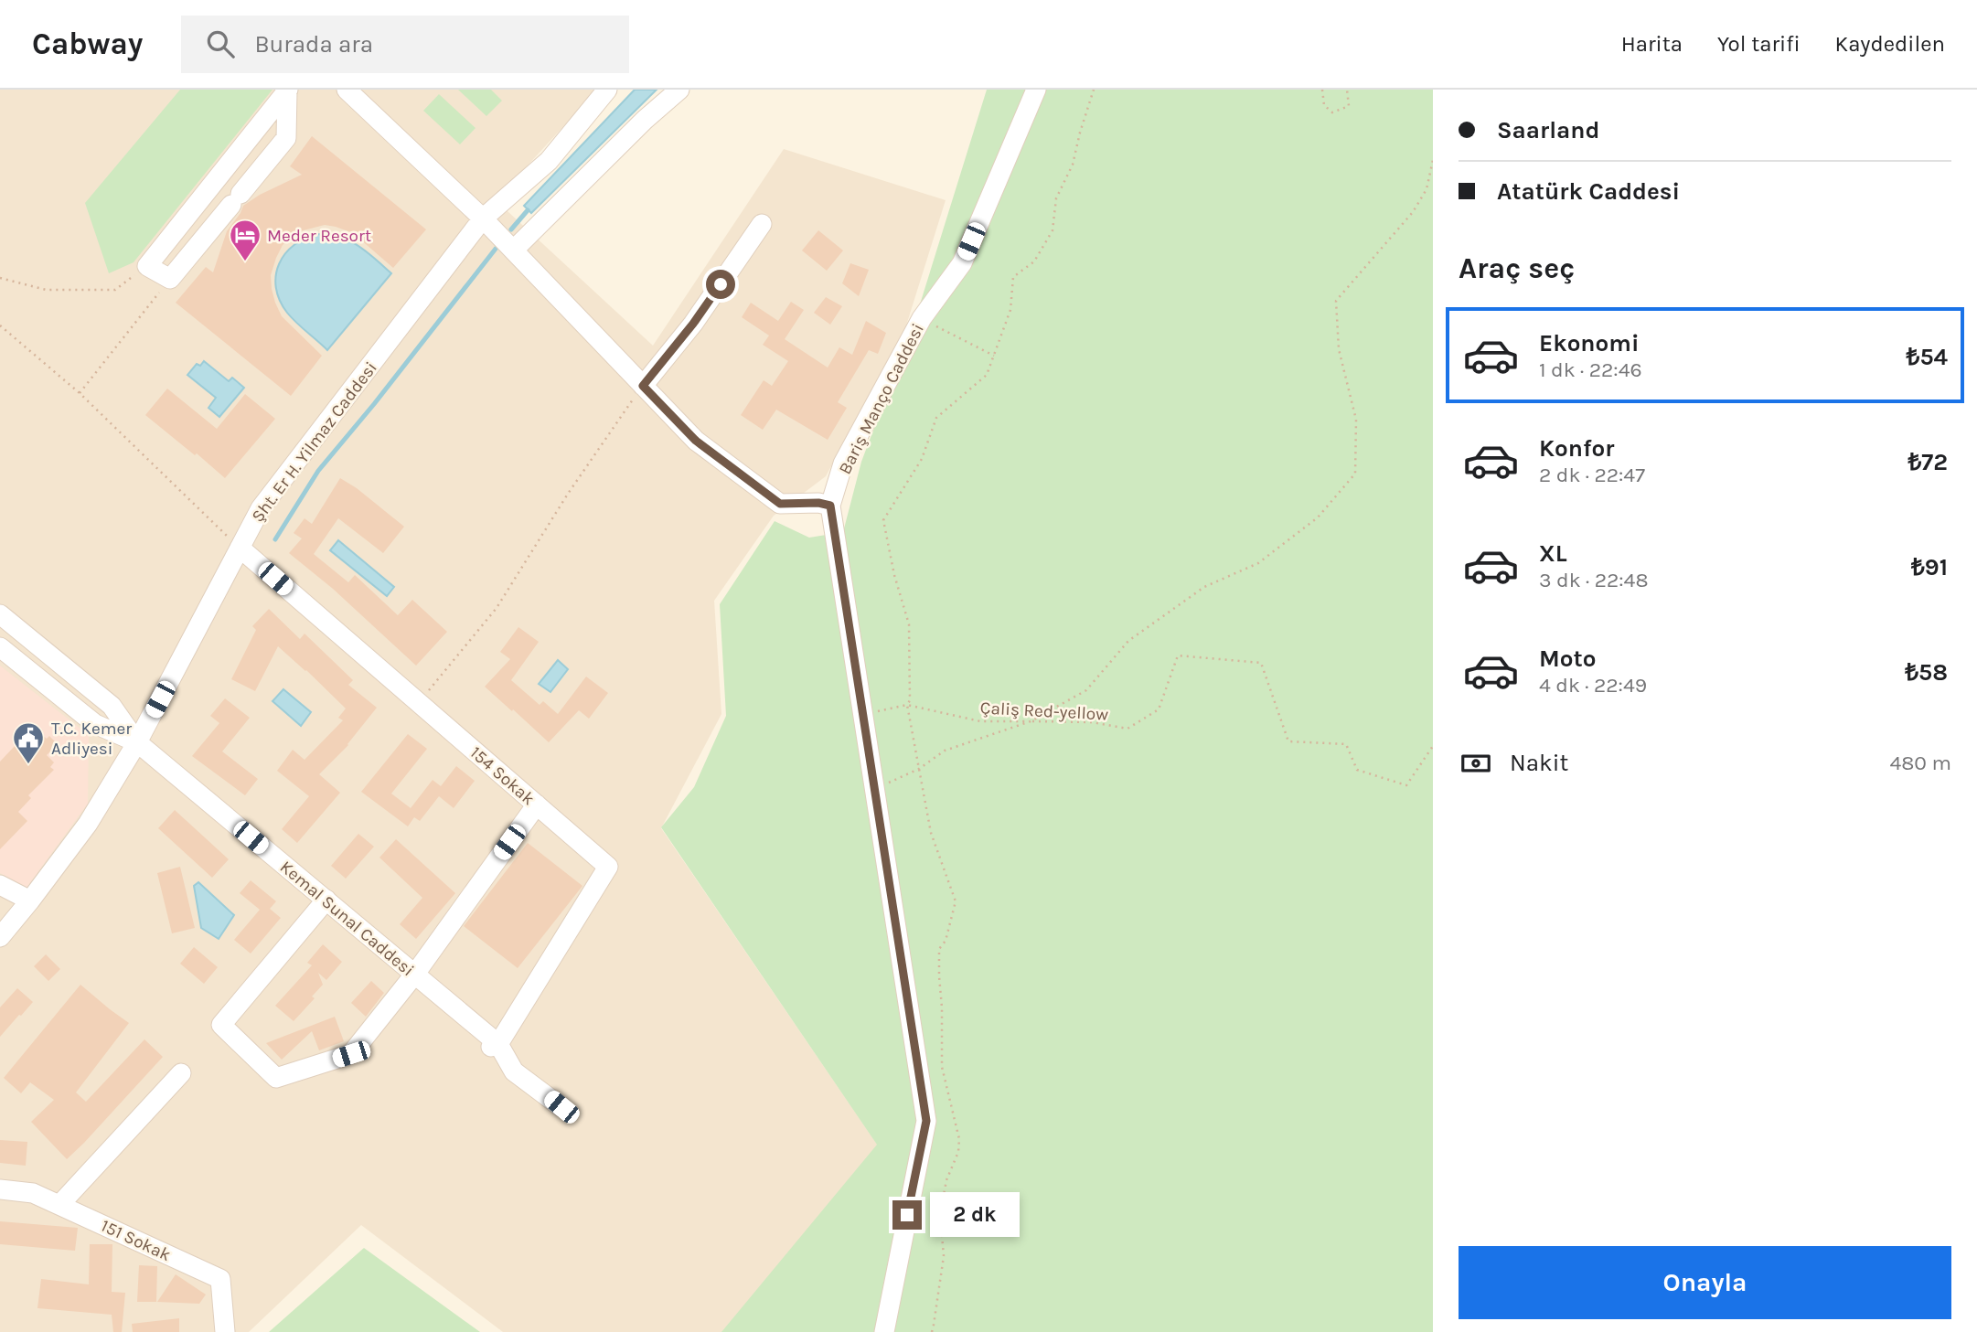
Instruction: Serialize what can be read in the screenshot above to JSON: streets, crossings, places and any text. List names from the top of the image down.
{
  "streets": {
    "street": [
      "Bariş Manço Caddesi",
      "Şht. Er H. Yilmaz Caddesi",
      "154 Sokak",
      "Kemal Sunal Caddesi",
      "151 Sokak"
    ],
    "path": ["Çaliş Red-yellow"]
  },
  "crossings": [
    ["Şht. Er H. Yilmaz Caddesi", "154 Sokak"],
    ["Şht. Er H. Yilmaz Caddesi", "Kemal Sunal Caddesi"],
    ["154 Sokak", "Kemal Sunal Caddesi"]
  ],
  "places": {
    "hotel": ["Meder Resort"],
    "public building": ["T.C. Kemer Adliyesi"]
  },
  "page": {
    "header": "Cabway",
    "search": "Burada ara",
    "nav": ["Harita", "Yol tarifi", "Kaydedilen"],
    "banner": ["Saarland", "Atatürk Caddesi"],
    "heading": "Araç seç",
    "list": [
      {
        "name": "Ekonomi",
        "note": "1 dk · 22:46",
        "value": "₺54"
      },
      {
        "name": "Konfor",
        "note": "2 dk · 22:47",
        "value": "₺72"
      },
      {
        "name": "XL",
        "note": "3 dk · 22:48",
        "value": "₺91"
      },
      {
        "name": "Moto",
        "note": "4 dk · 22:49",
        "value": "₺58"
      }
    ],
    "pay": ["Nakit", "480 m"],
    "bubble": "2 dk",
    "buttons": "Onayla"
  }
}
